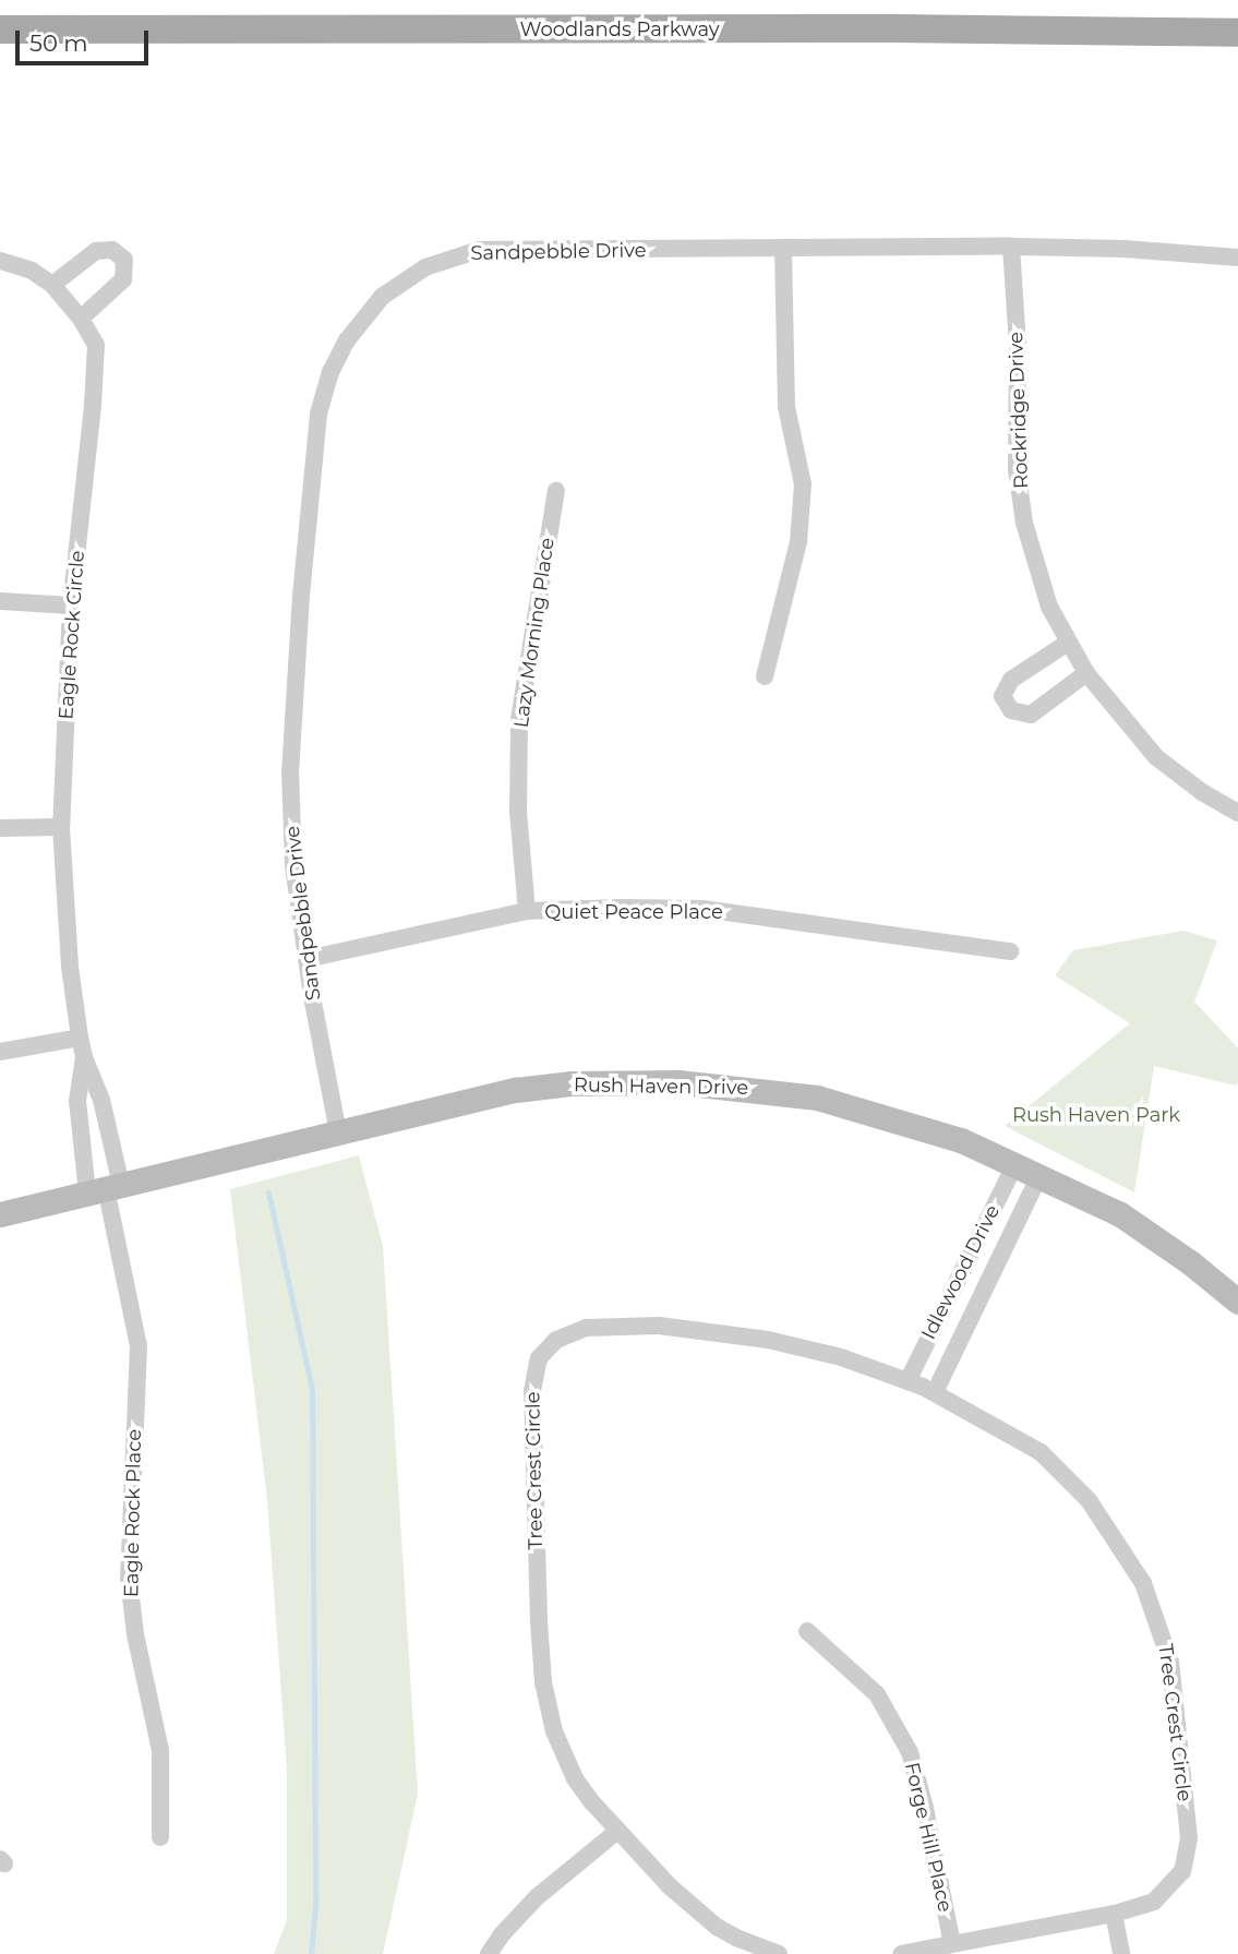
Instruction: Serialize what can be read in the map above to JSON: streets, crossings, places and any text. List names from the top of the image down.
{
  "streets": {
    "main road": ["Woodlands Parkway"],
    "street": [
      "Sandpebble Drive",
      "Rockridge Drive",
      "Lazy Morning Place",
      "Eagle Rock Circle",
      "Quiet Peace Place",
      "Rush Haven Drive",
      "Idlewood Drive",
      "Tree Crest Circle",
      "Eagle Rock Place",
      "Forge Hill Place"
    ]
  },
  "crossings": [
    ["Sandpebble Drive", "Rockridge Drive"],
    ["Sandpebble Drive", "Quiet Peace Place"],
    ["Sandpebble Drive", "Rush Haven Drive"],
    ["Lazy Morning Place", "Quiet Peace Place"],
    ["Eagle Rock Circle", "Rush Haven Drive"],
    ["Eagle Rock Circle", "Eagle Rock Place"],
    ["Rush Haven Drive", "Idlewood Drive"],
    ["Rush Haven Drive", "Eagle Rock Place"],
    ["Idlewood Drive", "Tree Crest Circle"],
    ["Tree Crest Circle", "Forge Hill Place"]
  ],
  "parks": ["Rush Haven Park"],
  "scale_bar": "50 m"
}
